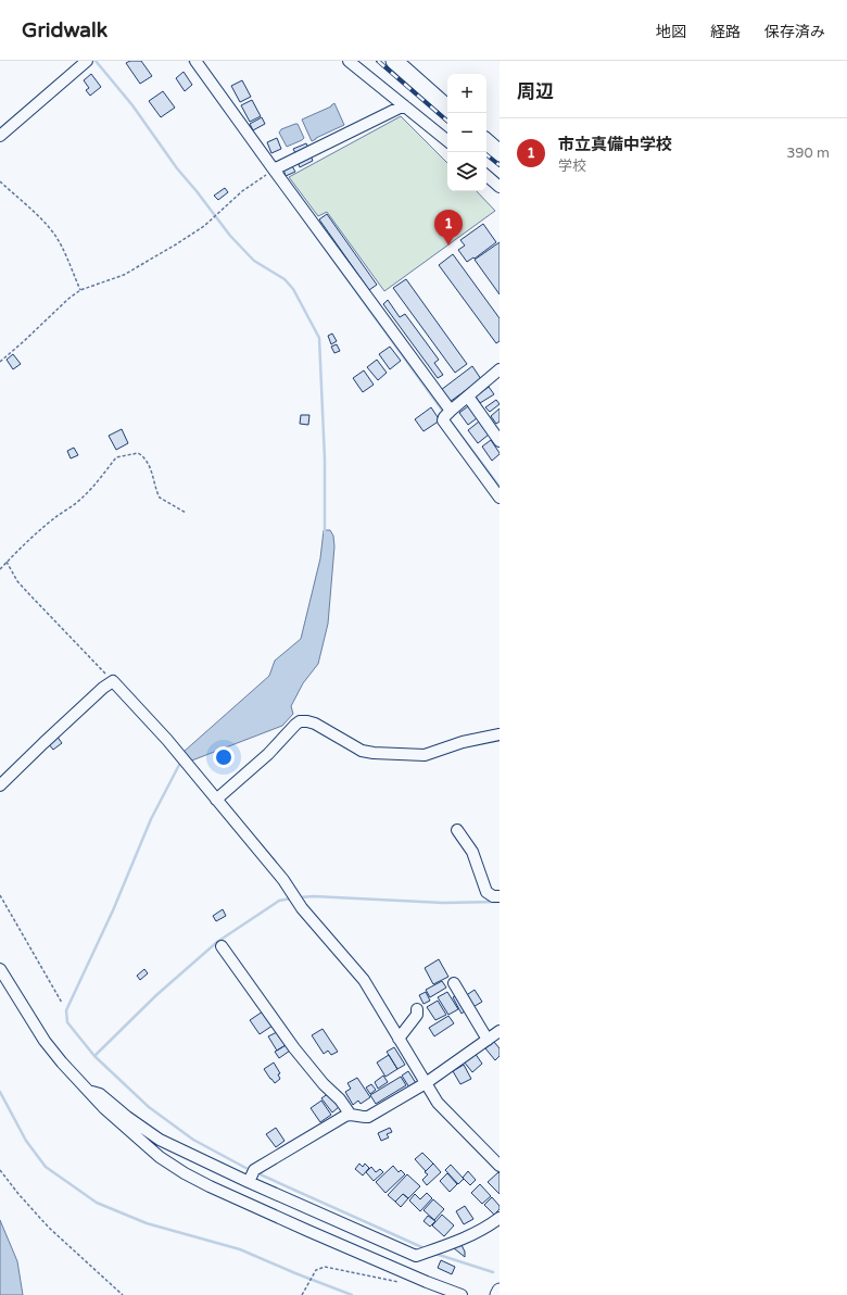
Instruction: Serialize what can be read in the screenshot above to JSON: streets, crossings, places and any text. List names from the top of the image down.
{
  "page": {
    "header": "Gridwalk",
    "nav": ["地図", "経路", "保存済み"],
    "heading": "周辺",
    "map_buttons": ["+", "−"],
    "list": [
      {
        "mark": "1",
        "name": "市立真備中学校",
        "note": "学校",
        "value": "390 m"
      }
    ],
    "pins": "1"
  }
}
